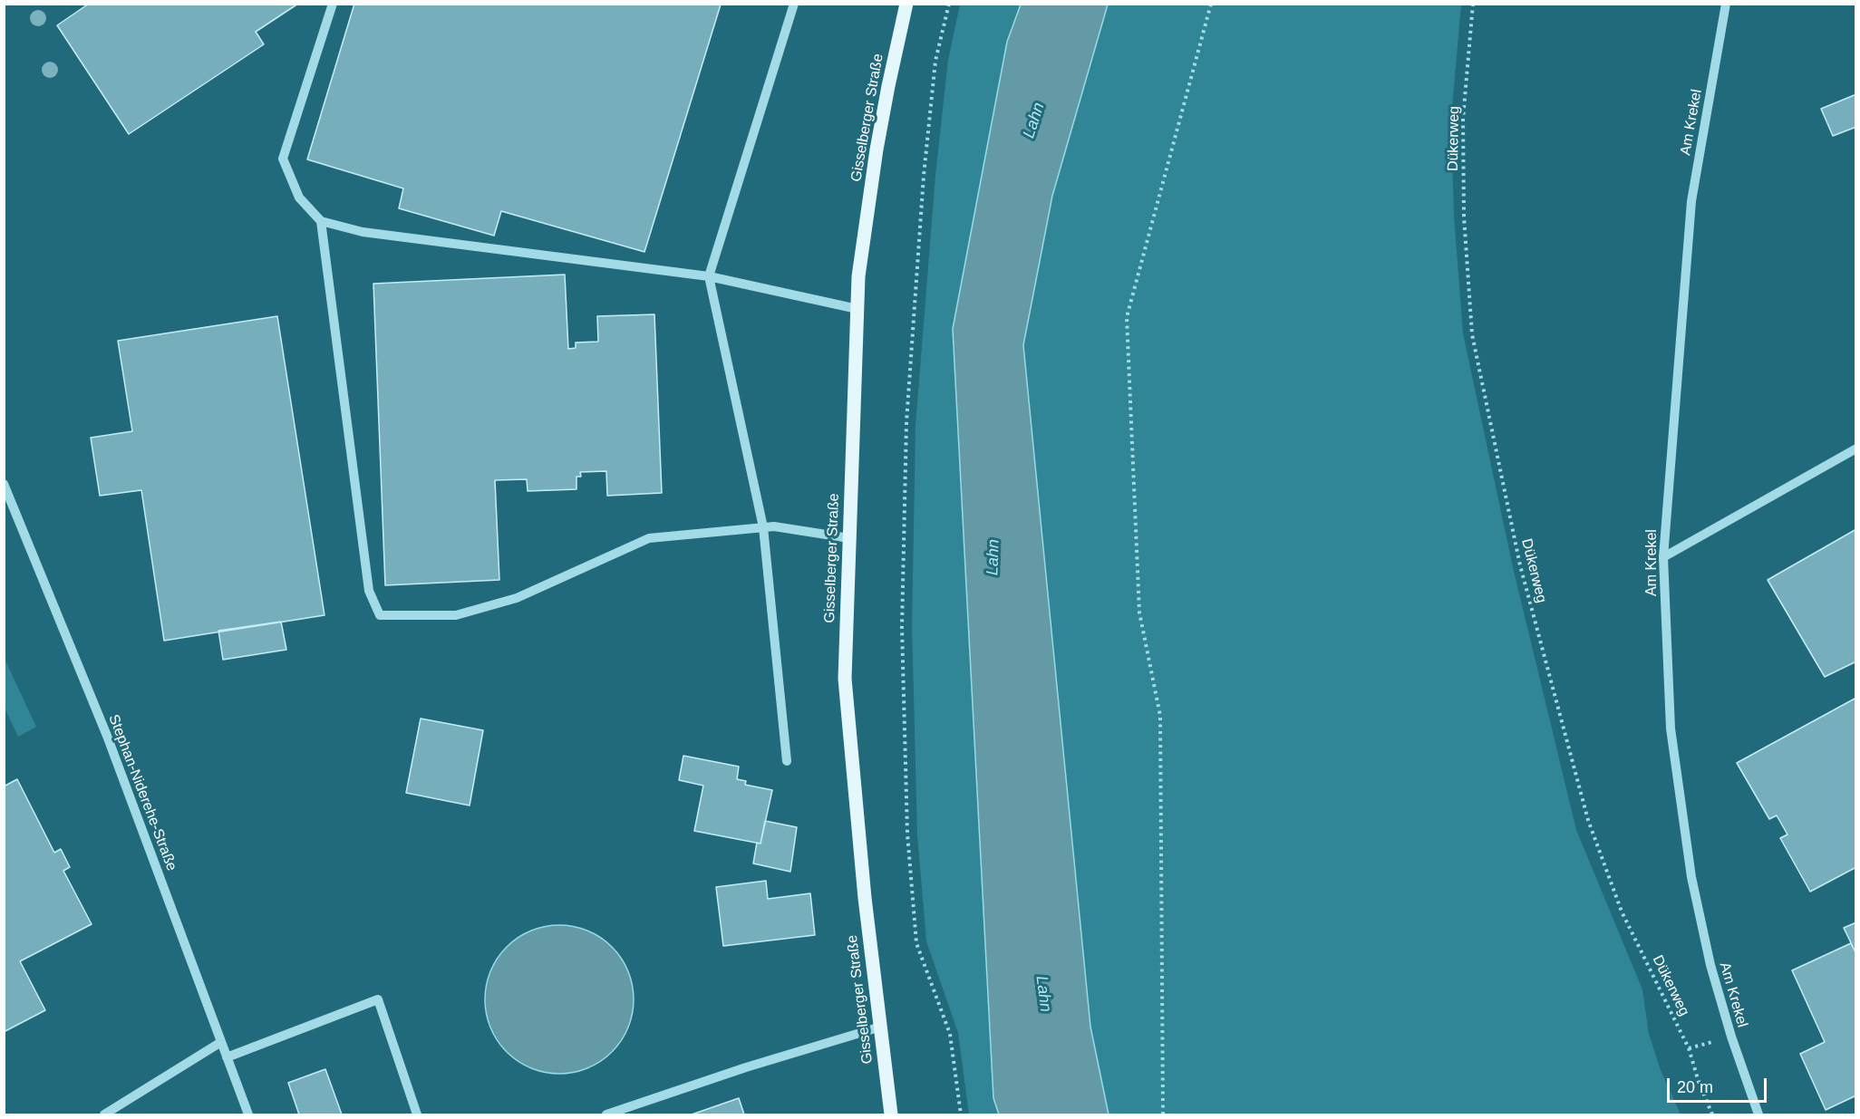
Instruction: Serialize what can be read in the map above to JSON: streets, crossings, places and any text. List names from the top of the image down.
{
  "streets": {
    "main road": ["Gisselberger Straße"],
    "street": ["Am Krekel", "Stephan-Niderehe-Straße"],
    "path": ["Dükerweg"]
  },
  "water": ["Lahn"],
  "scale_bar": "20 m"
}
